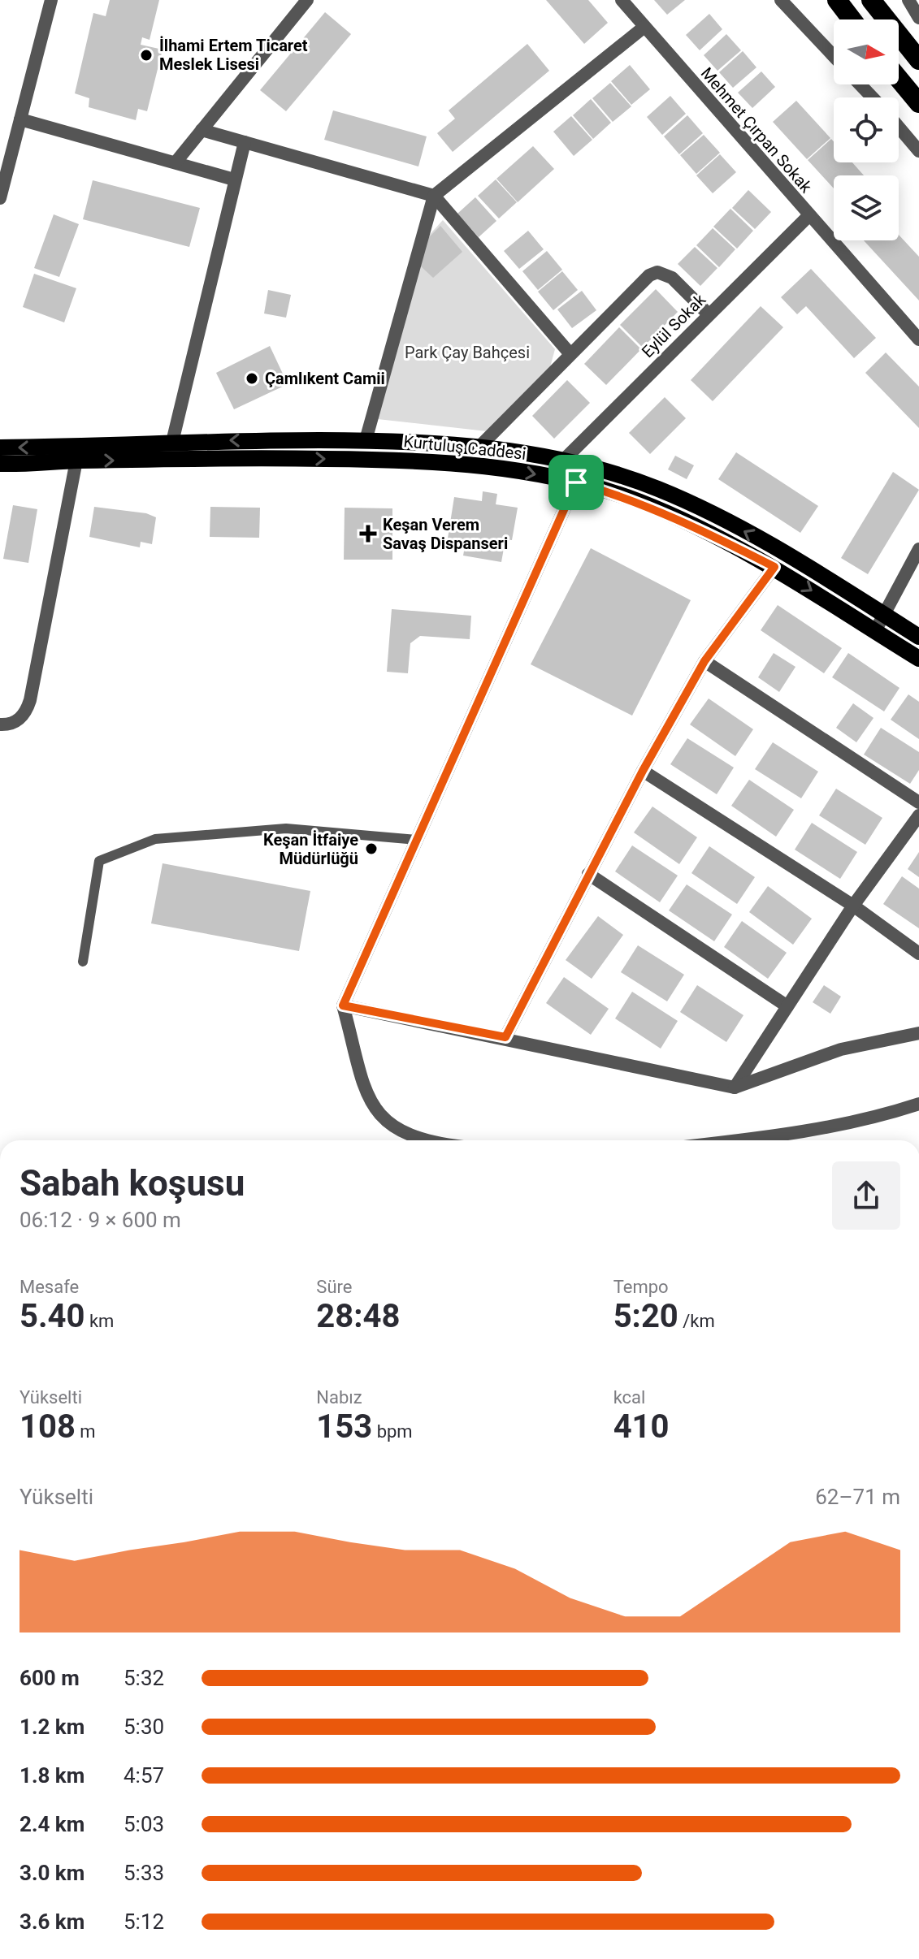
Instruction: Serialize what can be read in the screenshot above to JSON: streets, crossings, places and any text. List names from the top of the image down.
{
  "streets": {
    "main road": ["Kurtuluş Caddesi"],
    "street": ["Mehmet Çırpan Sokak", "Eylül Sokak"]
  },
  "crossings": [
    ["Mehmet Çırpan Sokak", "Eylül Sokak"],
    ["Eylül Sokak", "Kurtuluş Caddesi"]
  ],
  "parks": ["Park Çay Bahçesi"],
  "places": {
    "other": ["İlhami Ertem Ticaret Meslek Lisesi", "Çamlıkent Camii", "Keşan İtfaiye Müdürlüğü"],
    "health": ["Keşan Verem Savaş Dispanseri"]
  },
  "north": "right",
  "page": {
    "heading": ["Sabah koşusu", "06:12 · 9 × 600 m"],
    "stats": [
      ["Mesafe", "5.40 km"],
      ["Süre", "28:48"],
      ["Tempo", "5:20 /km"],
      ["Yükselti", "108 m"],
      ["Nabız", "153 bpm"],
      ["kcal", "410"]
    ],
    "chart": ["Yükselti", "62–71 m"],
    "list": [
      {
        "name": "600 m",
        "note": "5:32"
      },
      {
        "name": "1.2 km",
        "note": "5:30"
      },
      {
        "name": "1.8 km",
        "note": "4:57"
      },
      {
        "name": "2.4 km",
        "note": "5:03"
      },
      {
        "name": "3.0 km",
        "note": "5:33"
      },
      {
        "name": "3.6 km",
        "note": "5:12"
      }
    ]
  }
}
